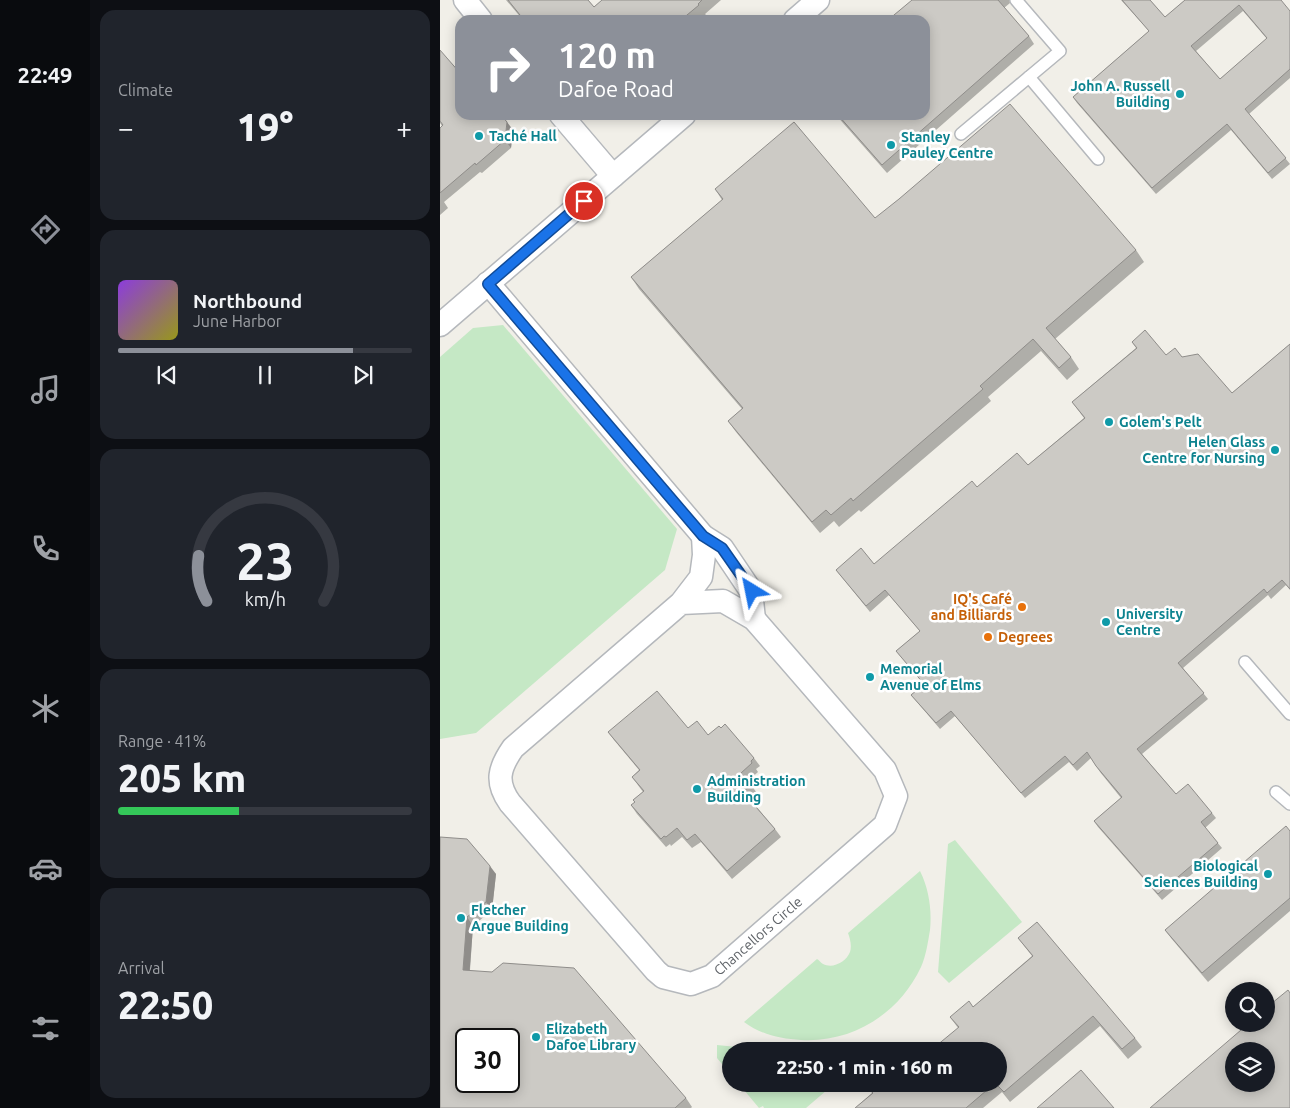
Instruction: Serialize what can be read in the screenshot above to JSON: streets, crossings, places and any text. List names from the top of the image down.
{
  "streets": {
    "street": ["Chancellors Circle"]
  },
  "places": [
    "John A. Russell Building",
    "Taché Hall",
    "Stanley Pauley Centre",
    "Golem's Pelt",
    "Helen Glass Centre for Nursing",
    "IQ's Café and Billiards",
    "University Centre",
    "Degrees",
    "Memorial Avenue of Elms",
    "Administration Building",
    "Biological Sciences Building",
    "Fletcher Argue Building",
    "Elizabeth Dafoe Library"
  ],
  "page": {
    "tabs": "22:49",
    "tile": [
      "Climate",
      ["Range · 41%", "205 km"],
      ["Arrival", "22:50"]
    ],
    "turn": ["120 m", "Dafoe Road"],
    "heat": ["−", "19°", "+"],
    "song": ["Northbound", "June Harbor"],
    "limit": "30",
    "trip": "22:50 · 1 min · 160 m",
    "gauge": ["23", "km/h"]
  }
}
